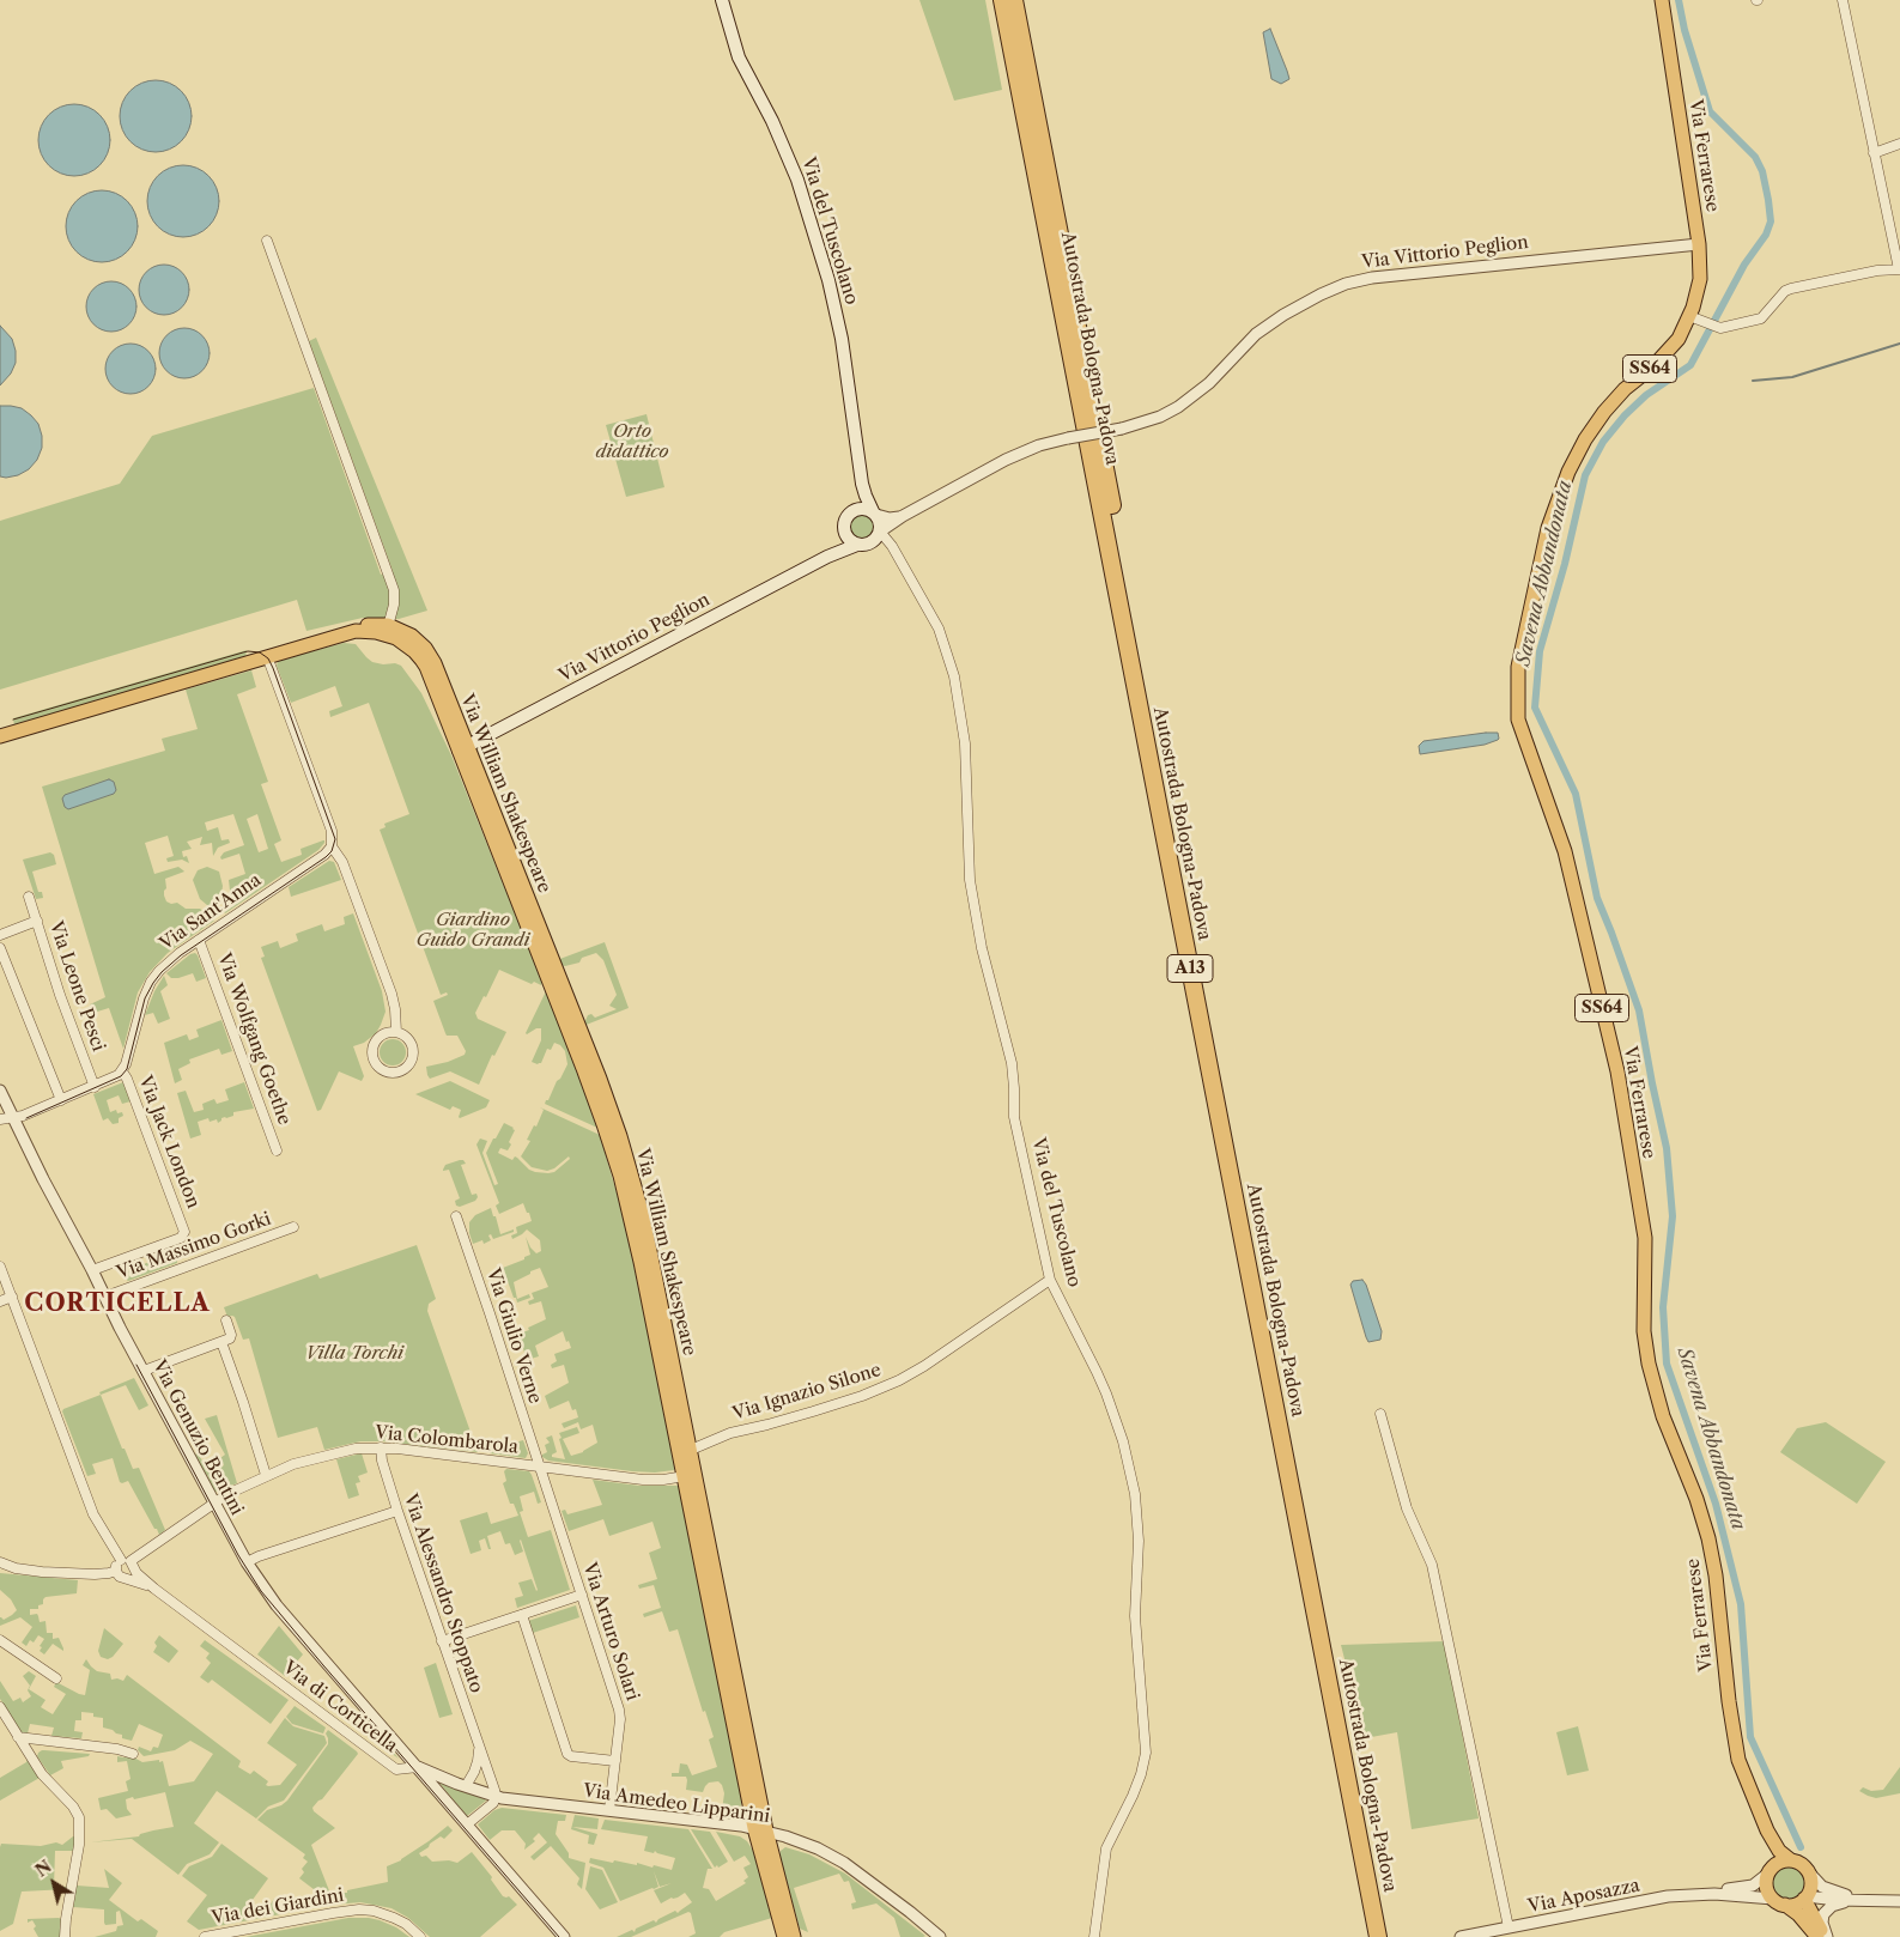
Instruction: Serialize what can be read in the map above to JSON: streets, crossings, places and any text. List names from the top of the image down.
{
  "streets": {
    "highway": ["Autostrada Bologna-Padova", "A13"],
    "main road": [
      "Via Ferrarese",
      "Via del Tuscolano",
      "Via Vittorio Peglion",
      "SS64",
      "Via William Shakespeare"
    ],
    "street": [
      "Via Sant'Anna",
      "Via Leone Pesci",
      "Via Wolfgang Goethe",
      "Via Jack London",
      "Via Massimo Gorki",
      "Via Giulio Verne",
      "Via Ignazio Silone",
      "Via Genuzio Bentini",
      "Via Colombarola",
      "Via Alessandro Stoppato",
      "Via Arturo Solari",
      "Via di Corticella",
      "Via Amedeo Lipparini",
      "Via Aposazza",
      "Via dei Giardini"
    ]
  },
  "crossings": [
    ["Via Ferrarese", "Via Vittorio Peglion"],
    ["Via del Tuscolano", "Via Vittorio Peglion"],
    ["Via del Tuscolano", "Via Ignazio Silone"],
    ["Via Vittorio Peglion", "Via William Shakespeare"],
    ["Via William Shakespeare", "Via Ignazio Silone"],
    ["Via William Shakespeare", "Via Colombarola"],
    ["Via William Shakespeare", "Via Amedeo Lipparini"],
    ["Via Sant'Anna", "Via Wolfgang Goethe"],
    ["Via Sant'Anna", "Via Jack London"],
    ["Via Jack London", "Via Genuzio Bentini"],
    ["Via Massimo Gorki", "Via Genuzio Bentini"],
    ["Via Giulio Verne", "Via Colombarola"],
    ["Via Giulio Verne", "Via Arturo Solari"],
    ["Via Genuzio Bentini", "Via Colombarola"],
    ["Via Genuzio Bentini", "Via di Corticella"],
    ["Via Genuzio Bentini", "Via Amedeo Lipparini"],
    ["Via Colombarola", "Via Alessandro Stoppato"],
    ["Via Colombarola", "Via Arturo Solari"],
    ["Via Colombarola", "Via di Corticella"],
    ["Via Alessandro Stoppato", "Via Amedeo Lipparini"],
    ["Via Arturo Solari", "Via Amedeo Lipparini"],
    ["Via di Corticella", "Via Amedeo Lipparini"]
  ],
  "districts": ["CORTICELLA"],
  "water": ["Savena Abbandonata"],
  "parks": ["Orto didattico", "Giardino Guido Grandi", "Villa Torchi"],
  "north": "top left"
}
